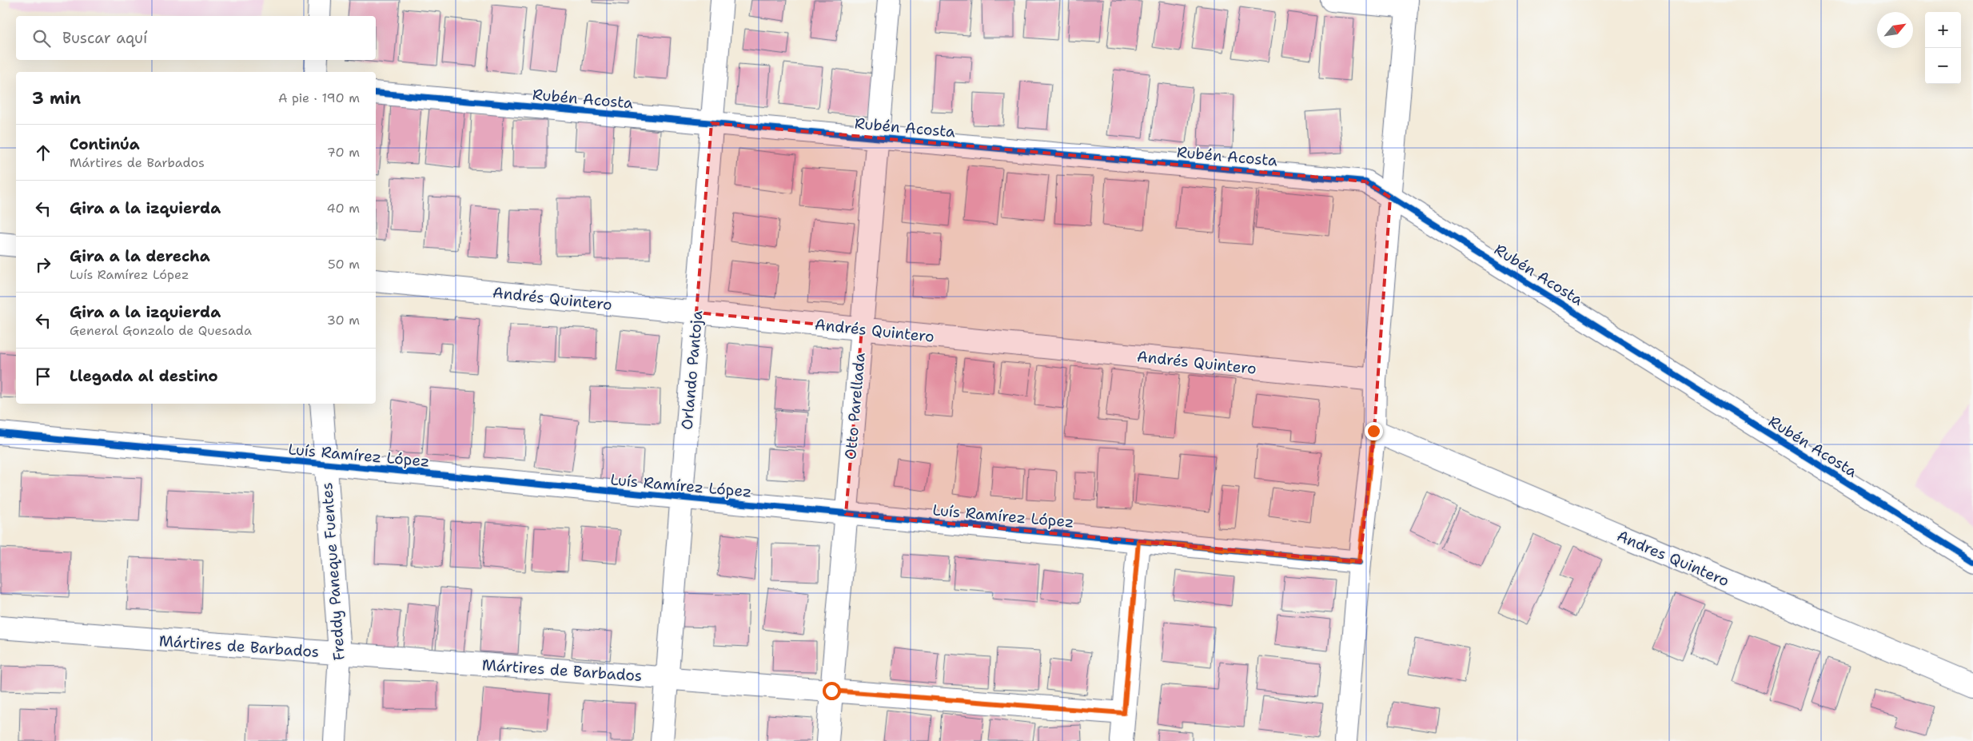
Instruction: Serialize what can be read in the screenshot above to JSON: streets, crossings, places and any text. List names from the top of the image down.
{
  "streets": {
    "street": [
      "Rubén Acosta",
      "Andrés Quintero",
      "Orlando Pantoja",
      "Otto Parellada",
      "Luís Ramírez López",
      "Andres Quintero",
      "Freddy Paneque Fuentes",
      "Mártires de Barbados"
    ]
  },
  "crossings": [
    ["Rubén Acosta", "Orlando Pantoja"],
    ["Rubén Acosta", "Otto Parellada"],
    ["Andrés Quintero", "Orlando Pantoja"],
    ["Andrés Quintero", "Otto Parellada"],
    ["Orlando Pantoja", "Luís Ramírez López"],
    ["Orlando Pantoja", "Mártires de Barbados"],
    ["Otto Parellada", "Luís Ramírez López"],
    ["Otto Parellada", "Mártires de Barbados"],
    ["Luís Ramírez López", "Freddy Paneque Fuentes"],
    ["Freddy Paneque Fuentes", "Mártires de Barbados"]
  ],
  "north": "top right",
  "page": {
    "map_buttons": ["+", "−"],
    "search": "Buscar aquí",
    "heading": ["3 min", "A pie · 190 m"],
    "list": [
      ["Continúa", "Mártires de Barbados", "70 m"],
      ["Gira a la izquierda", "40 m"],
      ["Gira a la derecha", "Luís Ramírez López", "50 m"],
      ["Gira a la izquierda", "General Gonzalo de Quesada", "30 m"],
      "Llegada al destino"
    ]
  }
}
